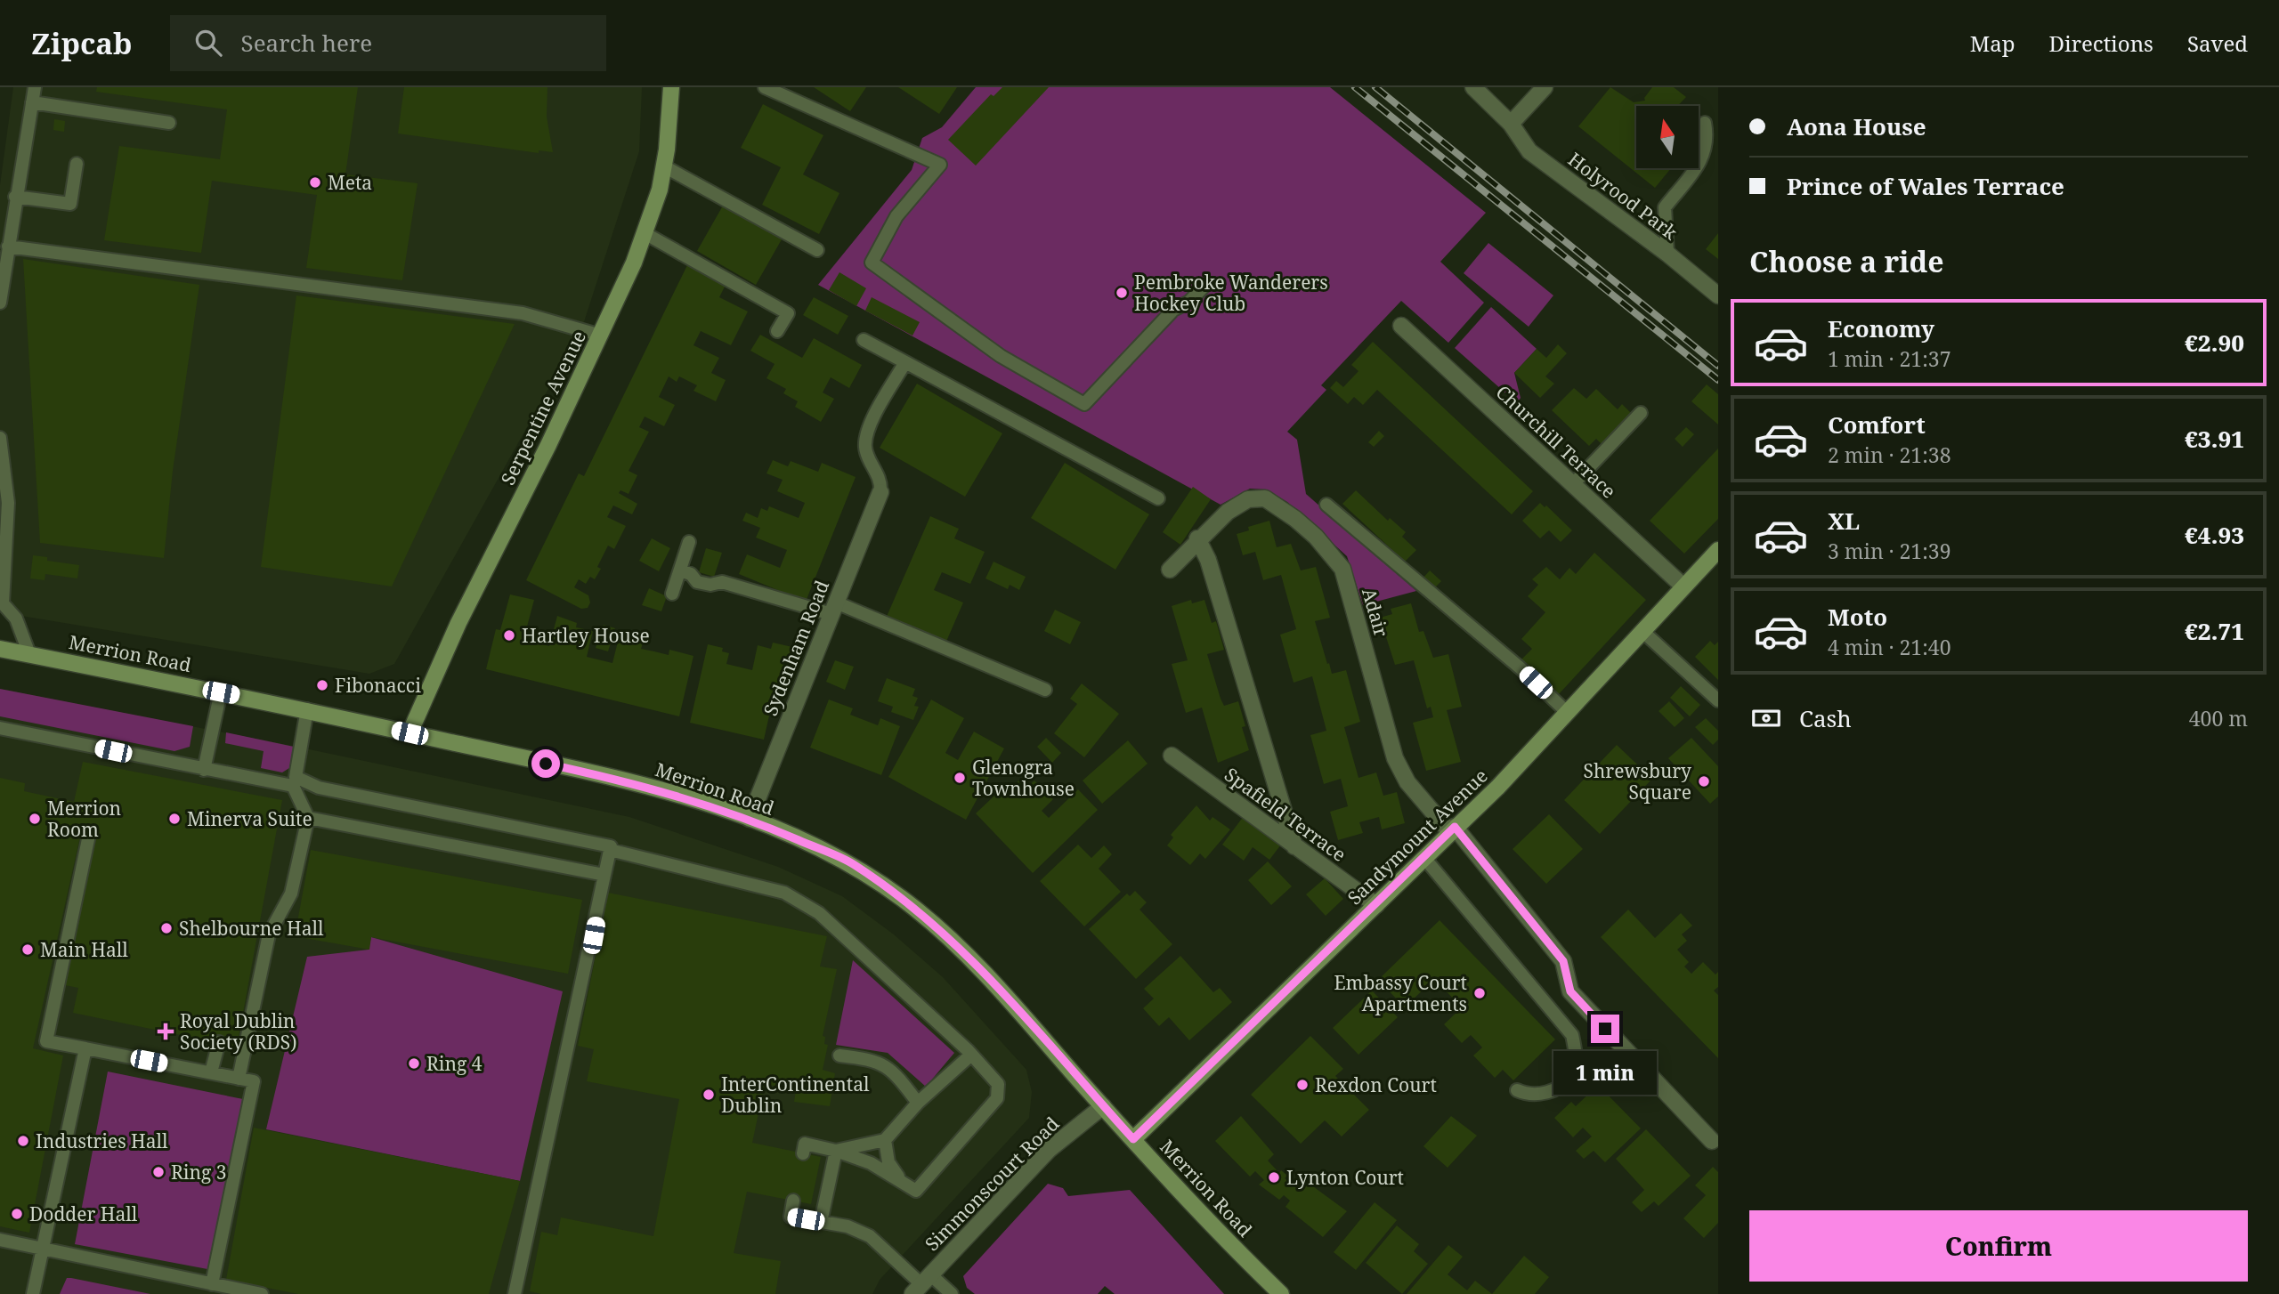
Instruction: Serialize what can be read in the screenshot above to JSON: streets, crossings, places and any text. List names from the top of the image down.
{
  "streets": {
    "street": [
      "Holyrood Park",
      "Serpentine Avenue",
      "Churchill Terrace",
      "Adair",
      "Sydenham Road",
      "Merrion Road",
      "Spafield Terrace",
      "Sandymount Avenue",
      "Simmonscourt Road"
    ]
  },
  "crossings": [
    ["Serpentine Avenue", "Merrion Road"],
    ["Churchill Terrace", "Sandymount Avenue"],
    ["Adair", "Sandymount Avenue"],
    ["Sydenham Road", "Merrion Road"],
    ["Merrion Road", "Sandymount Avenue"],
    ["Merrion Road", "Simmonscourt Road"],
    ["Spafield Terrace", "Sandymount Avenue"]
  ],
  "places": {
    "other": [
      "Meta",
      "Pembroke Wanderers Hockey Club",
      "Hartley House",
      "Fibonacci",
      "Glenogra Townhouse",
      "Shrewsbury Square",
      "Merrion Room",
      "Minerva Suite",
      "Shelbourne Hall",
      "Main Hall",
      "Embassy Court Apartments",
      "Ring 4",
      "Rexdon Court",
      "InterContinental Dublin",
      "Industries Hall",
      "Ring 3",
      "Lynton Court",
      "Dodder Hall"
    ],
    "health": ["Royal Dublin Society (RDS)"]
  },
  "north": "top",
  "page": {
    "header": "Zipcab",
    "search": "Search here",
    "nav": ["Map", "Directions", "Saved"],
    "banner": ["Aona House", "Prince of Wales Terrace"],
    "heading": "Choose a ride",
    "list": [
      {
        "name": "Economy",
        "note": "1 min · 21:37",
        "value": "€2.90"
      },
      {
        "name": "Comfort",
        "note": "2 min · 21:38",
        "value": "€3.91"
      },
      {
        "name": "XL",
        "note": "3 min · 21:39",
        "value": "€4.93"
      },
      {
        "name": "Moto",
        "note": "4 min · 21:40",
        "value": "€2.71"
      }
    ],
    "pay": ["Cash", "400 m"],
    "bubble": "1 min",
    "buttons": "Confirm"
  }
}
